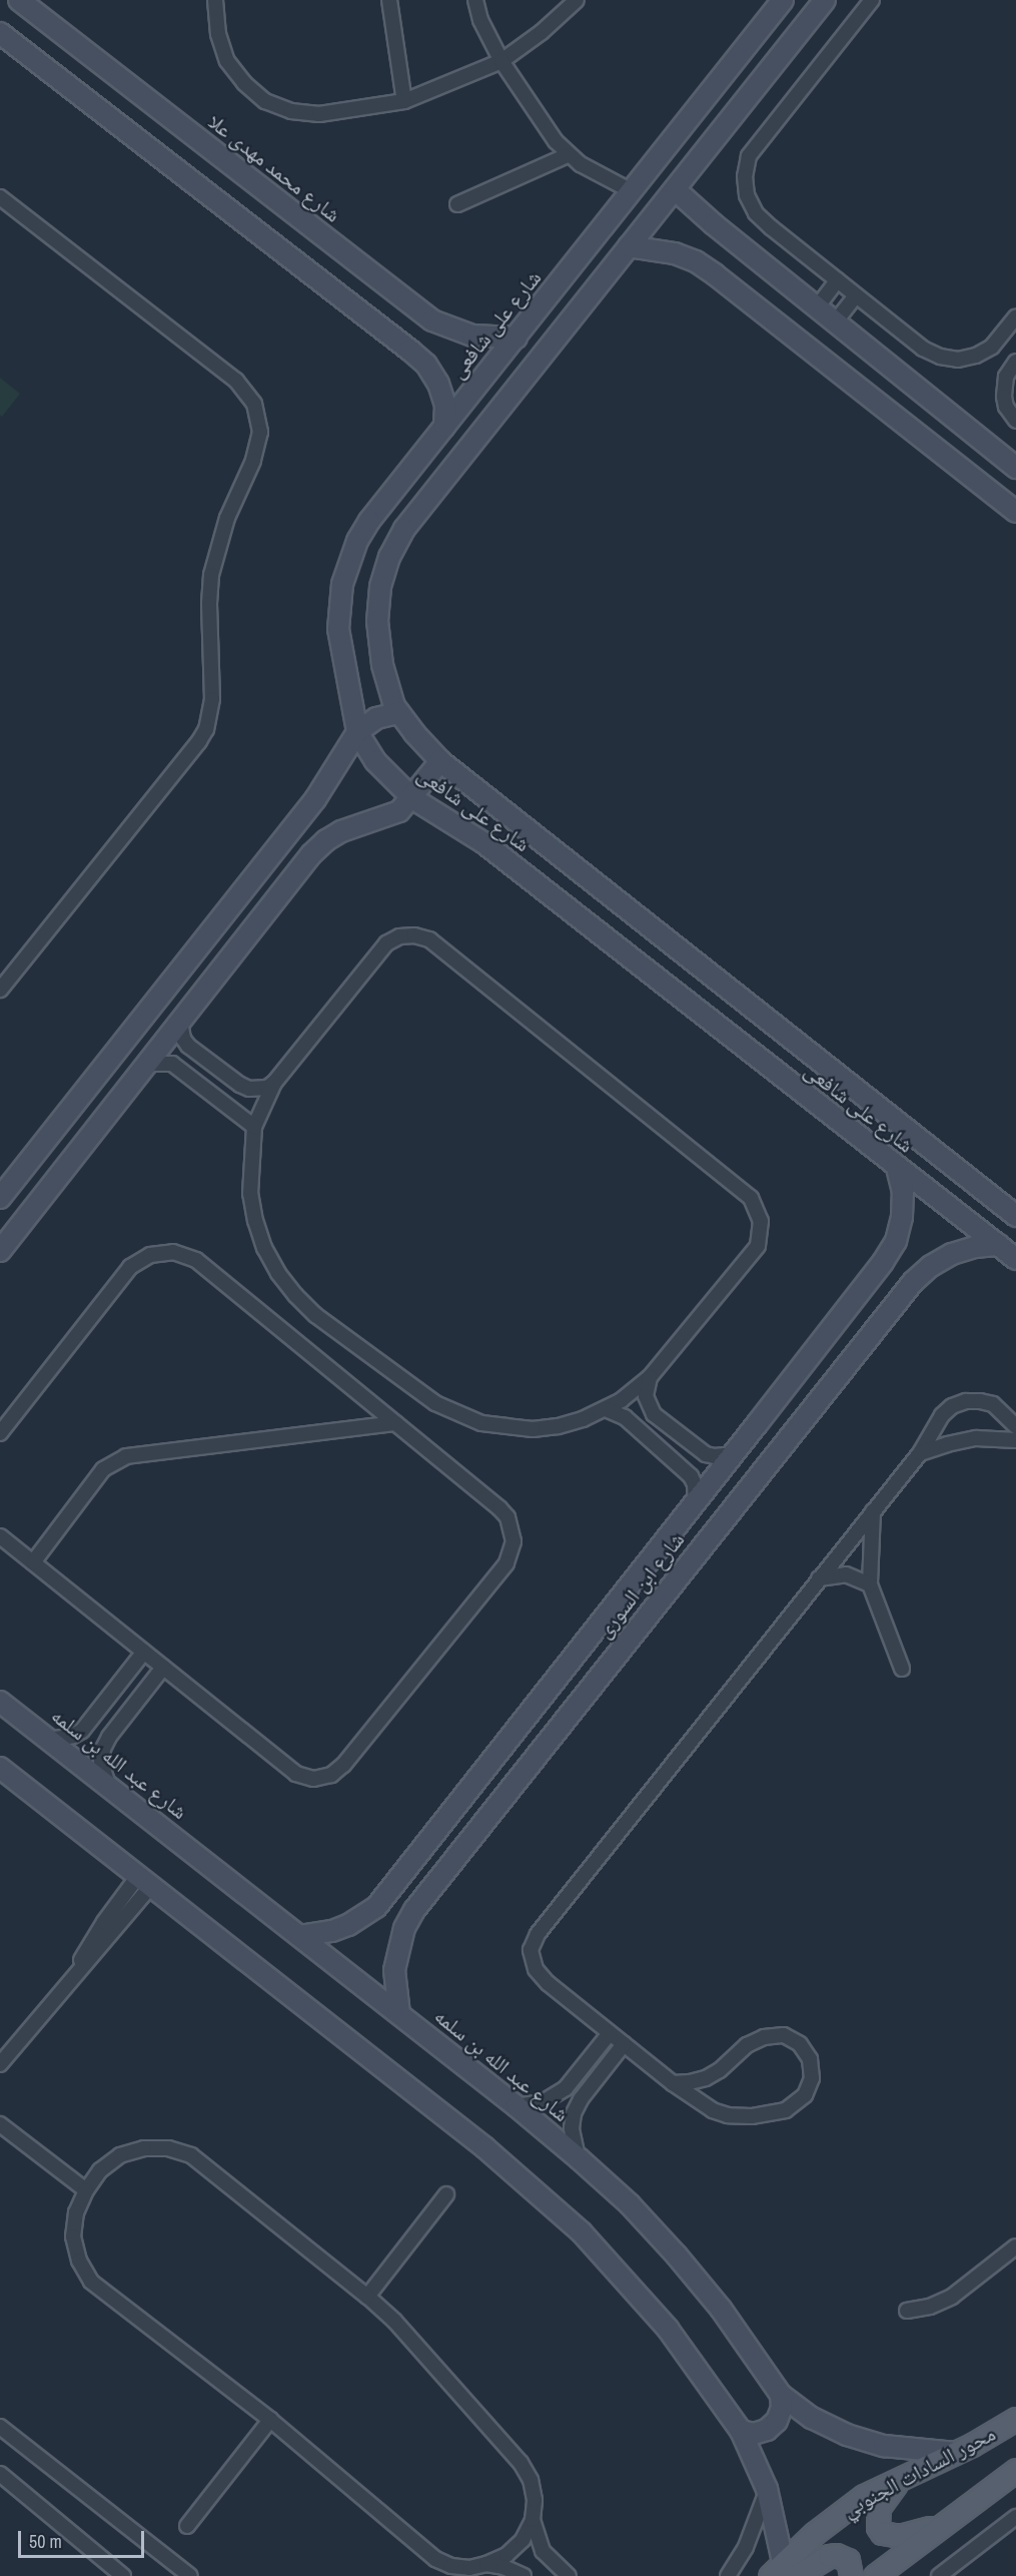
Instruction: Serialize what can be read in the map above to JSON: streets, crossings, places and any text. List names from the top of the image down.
{
  "streets": {
    "main road": ["محور السادات الجنوبي"],
    "street": [
      "شارع محمد مهدى علا",
      "شارع على شافعى",
      "شارع ابن السورى",
      "شارع عبد الله بن سلمه"
    ]
  },
  "crossings": [
    ["شارع محمد مهدى علا", "شارع على شافعى"],
    ["شارع على شافعى", "شارع ابن السورى"],
    ["شارع ابن السورى", "شارع عبد الله بن سلمه"],
    ["شارع عبد الله بن سلمه", "محور السادات الجنوبي"]
  ],
  "scale_bar": "50 m"
}
